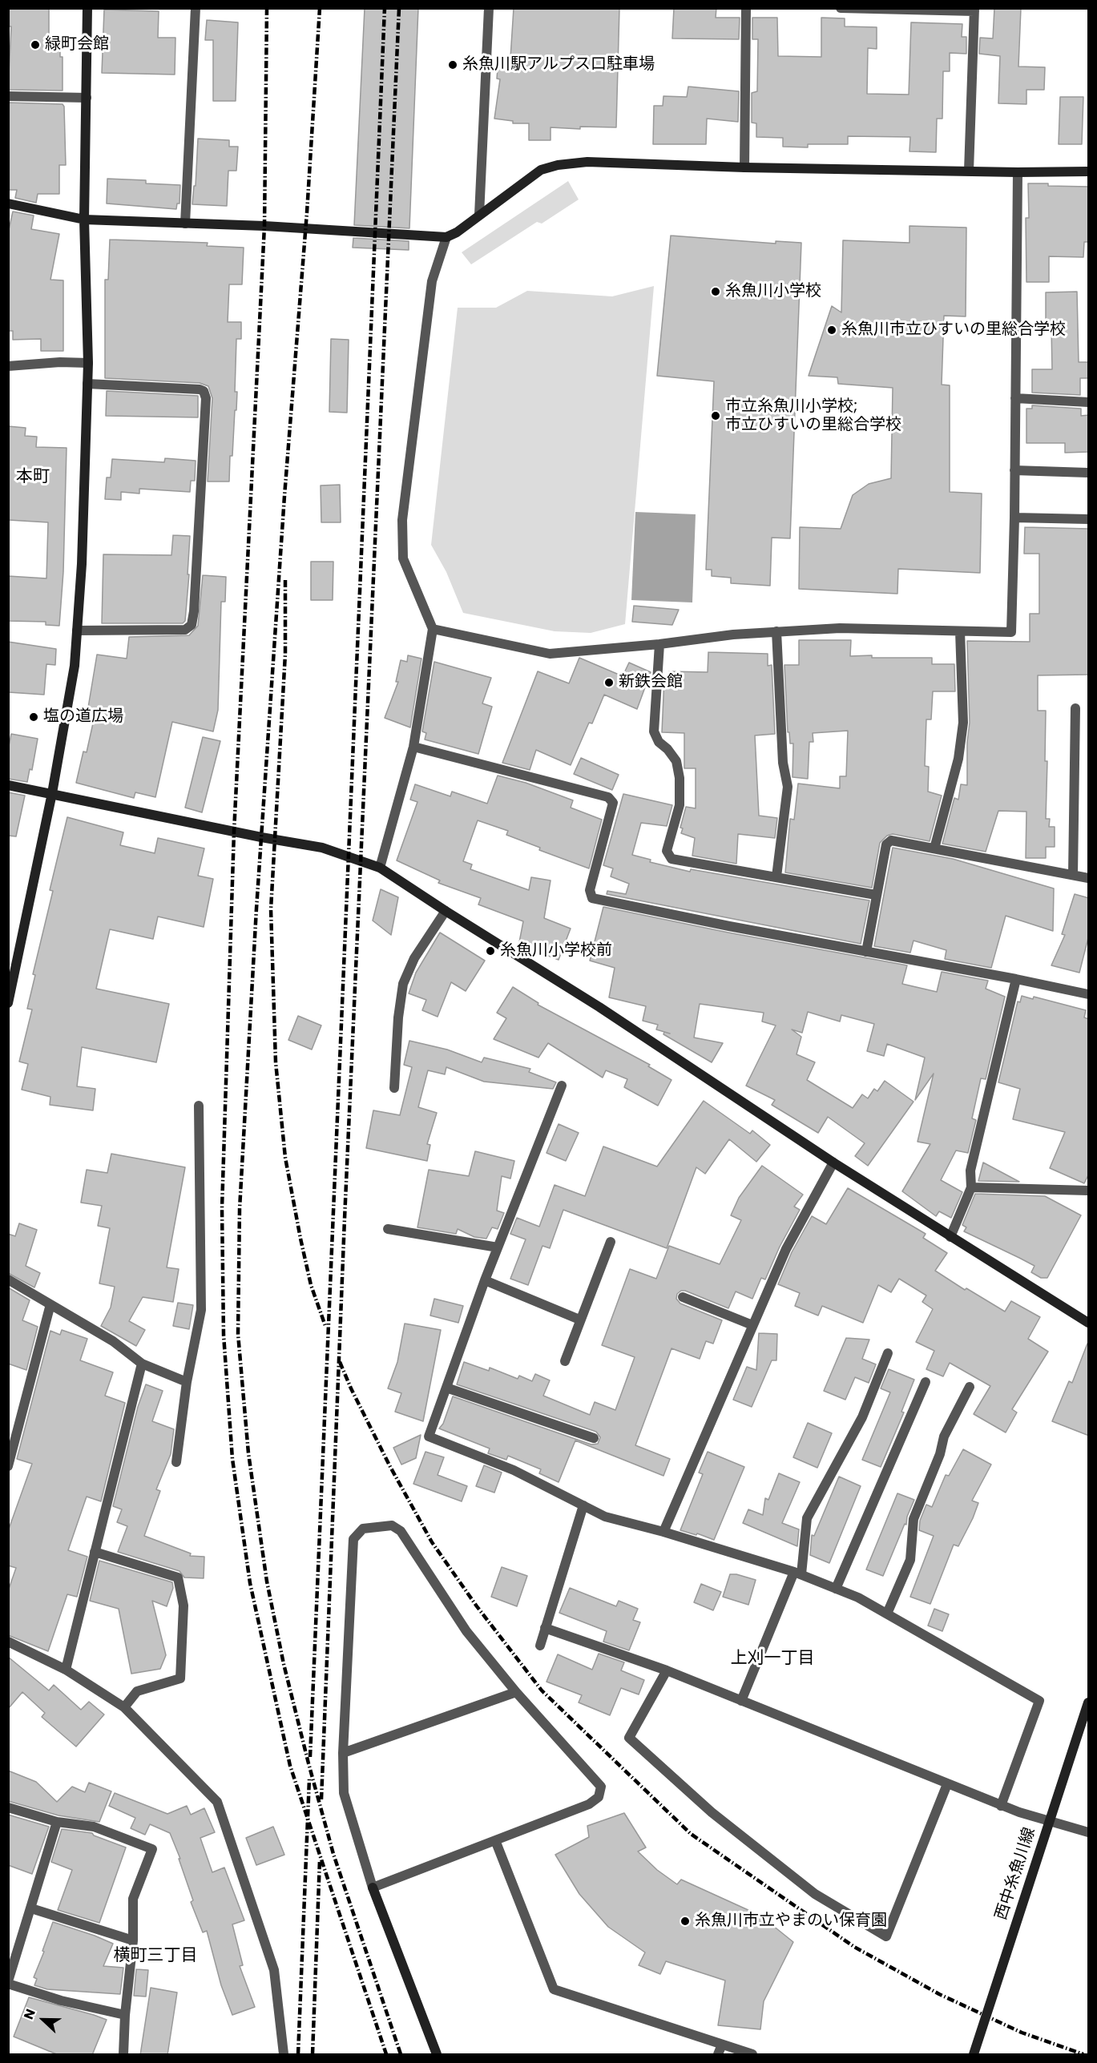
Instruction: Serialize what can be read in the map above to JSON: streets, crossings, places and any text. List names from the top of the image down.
{
  "streets": {
    "street": ["西中糸魚川線"]
  },
  "districts": ["本町", "上刈一丁目", "横町三丁目"],
  "places": [
    "緑町会館",
    "糸魚川駅アルプス口駐車場",
    "糸魚川小学校",
    "糸魚川市立ひすいの里総合学校",
    "市立糸魚川小学校; 市立ひすいの里総合学校",
    "新鉄会館",
    "塩の道広場",
    "糸魚川小学校前",
    "糸魚川市立やまのい保育園"
  ],
  "north": "left"
}
